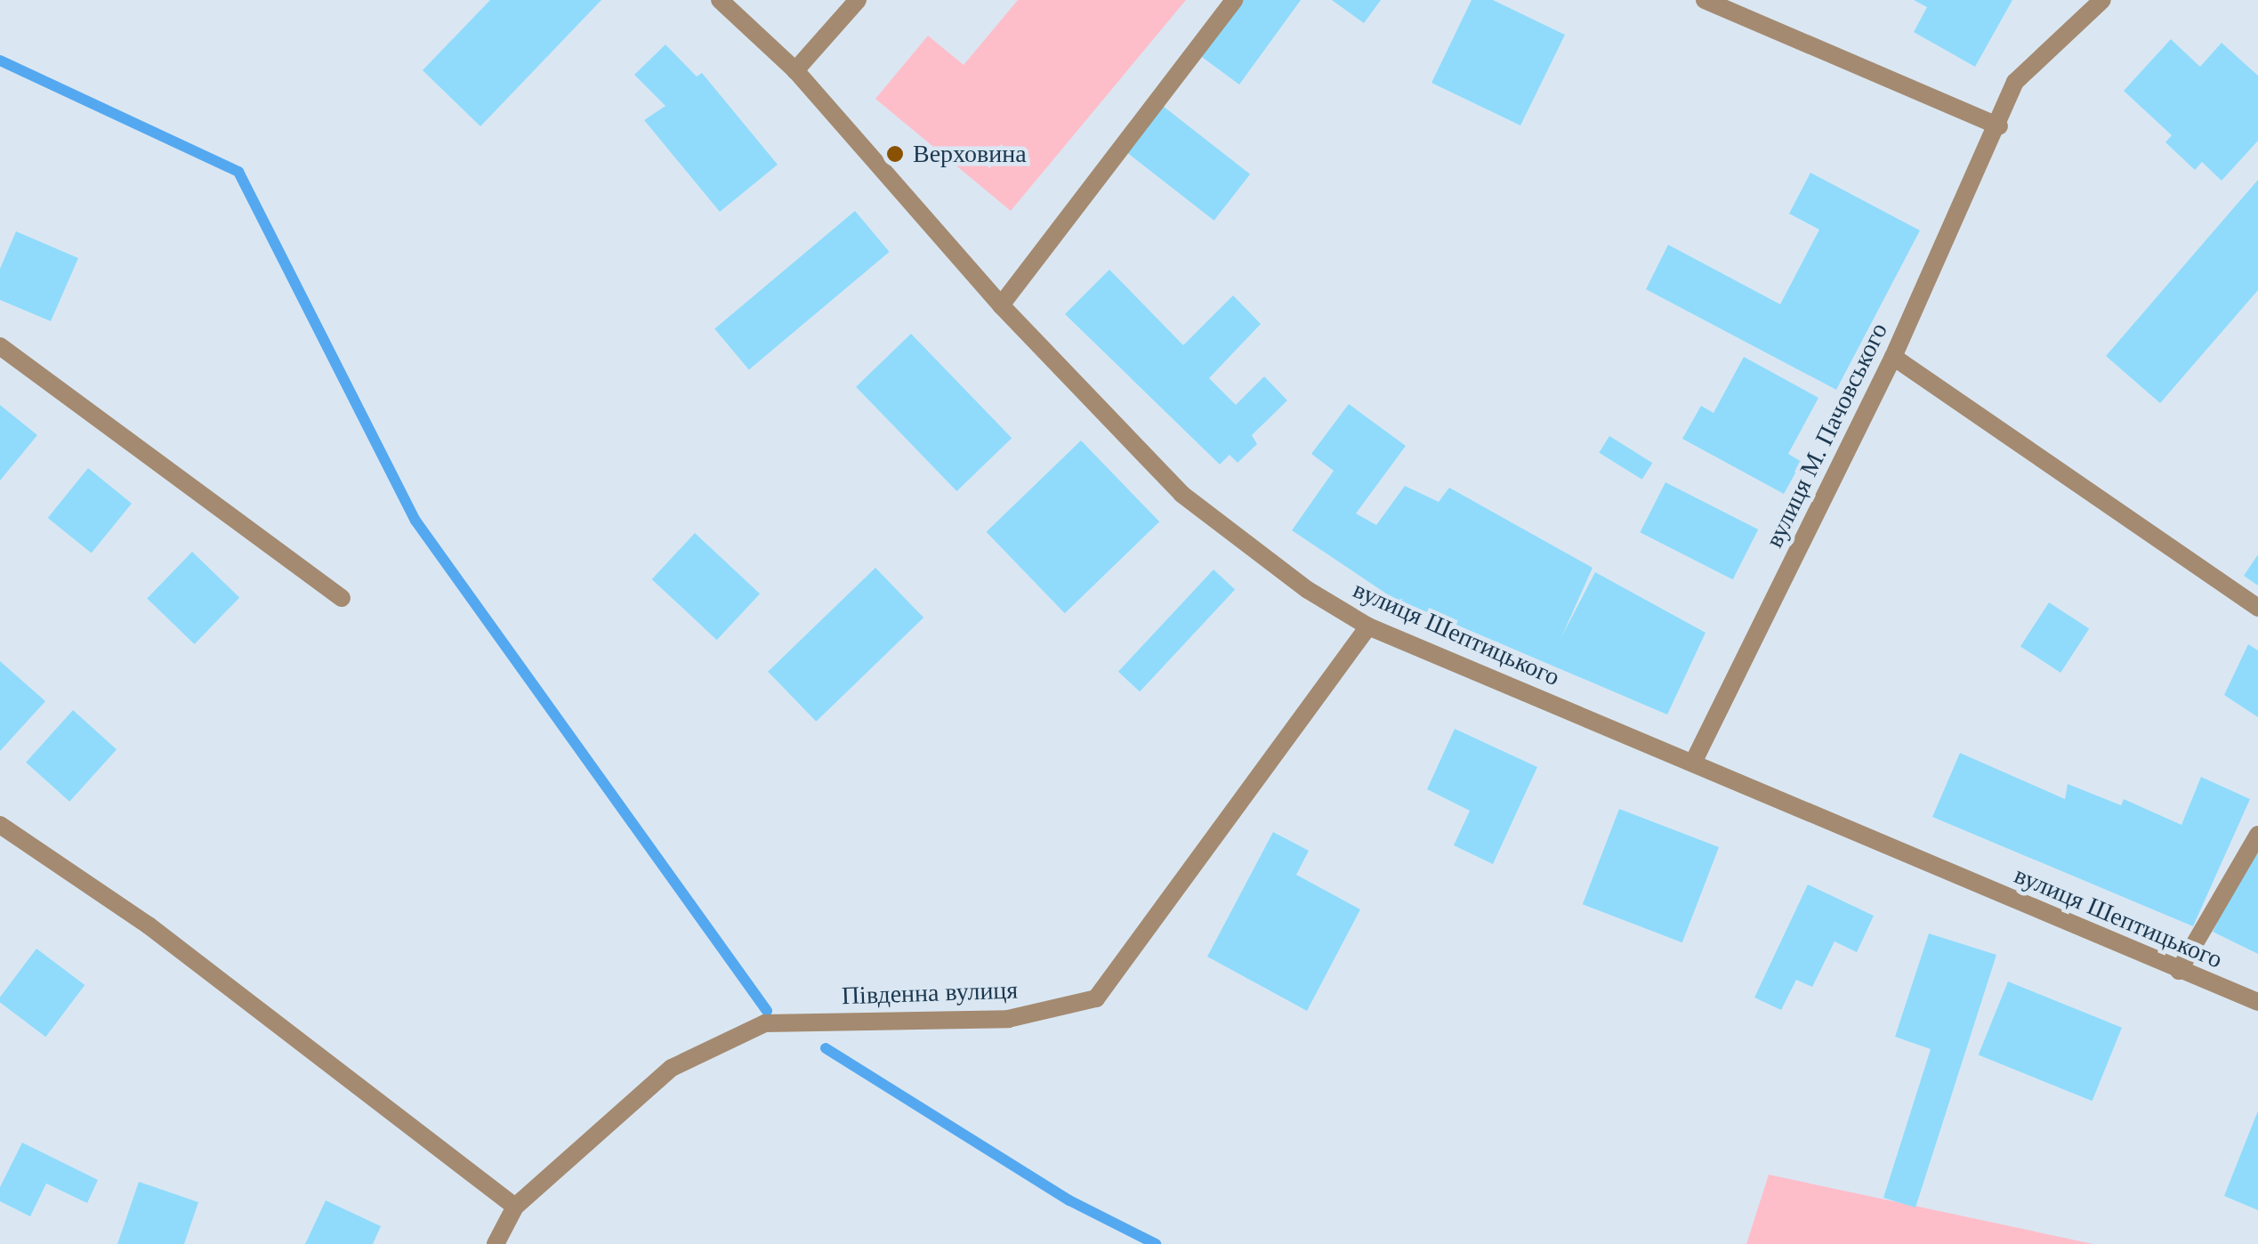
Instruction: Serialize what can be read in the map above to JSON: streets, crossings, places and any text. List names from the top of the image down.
{
  "streets": {
    "street": ["вулиця М. Пачовського", "вулиця Шептицького", "Південна вулиця"]
  },
  "crossings": [
    ["вулиця М. Пачовського", "вулиця Шептицького"],
    ["вулиця Шептицького", "Південна вулиця"]
  ],
  "places": ["Верховина"]
}
